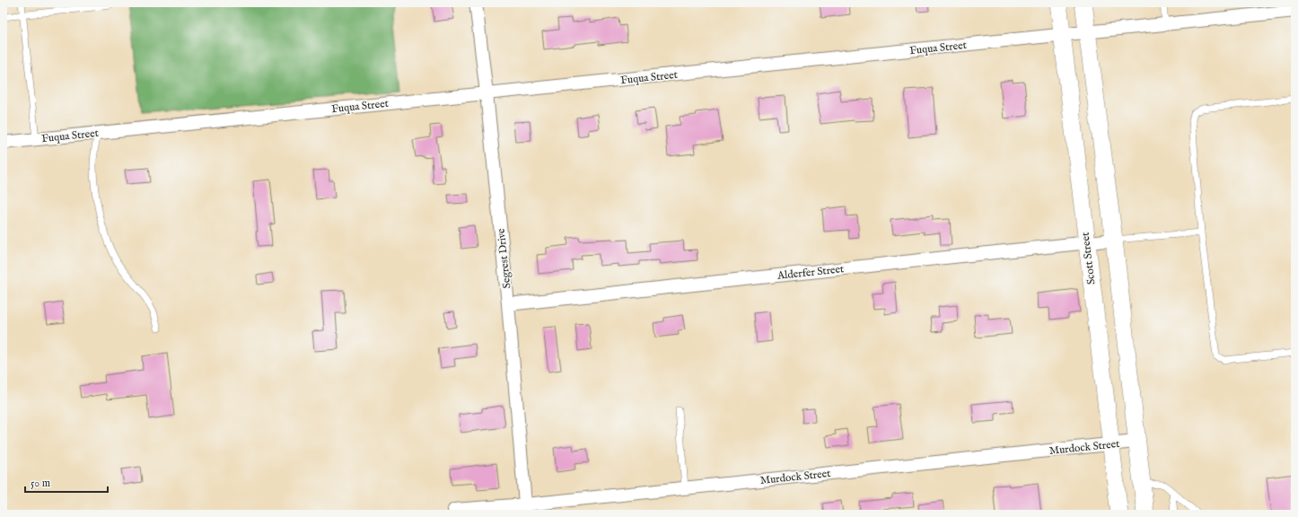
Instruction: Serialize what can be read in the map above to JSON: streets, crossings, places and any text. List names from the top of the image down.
{
  "streets": {
    "main road": ["Scott Street"],
    "street": [
      "Fuqua Street",
      "Segrest Drive",
      "Alderfer Street",
      "Murdock Street"
    ]
  },
  "crossings": [
    ["Fuqua Street", "Segrest Drive"],
    ["Fuqua Street", "Scott Street"],
    ["Segrest Drive", "Alderfer Street"],
    ["Segrest Drive", "Murdock Street"],
    ["Scott Street", "Alderfer Street"],
    ["Scott Street", "Murdock Street"]
  ],
  "scale_bar": "50 m"
}
